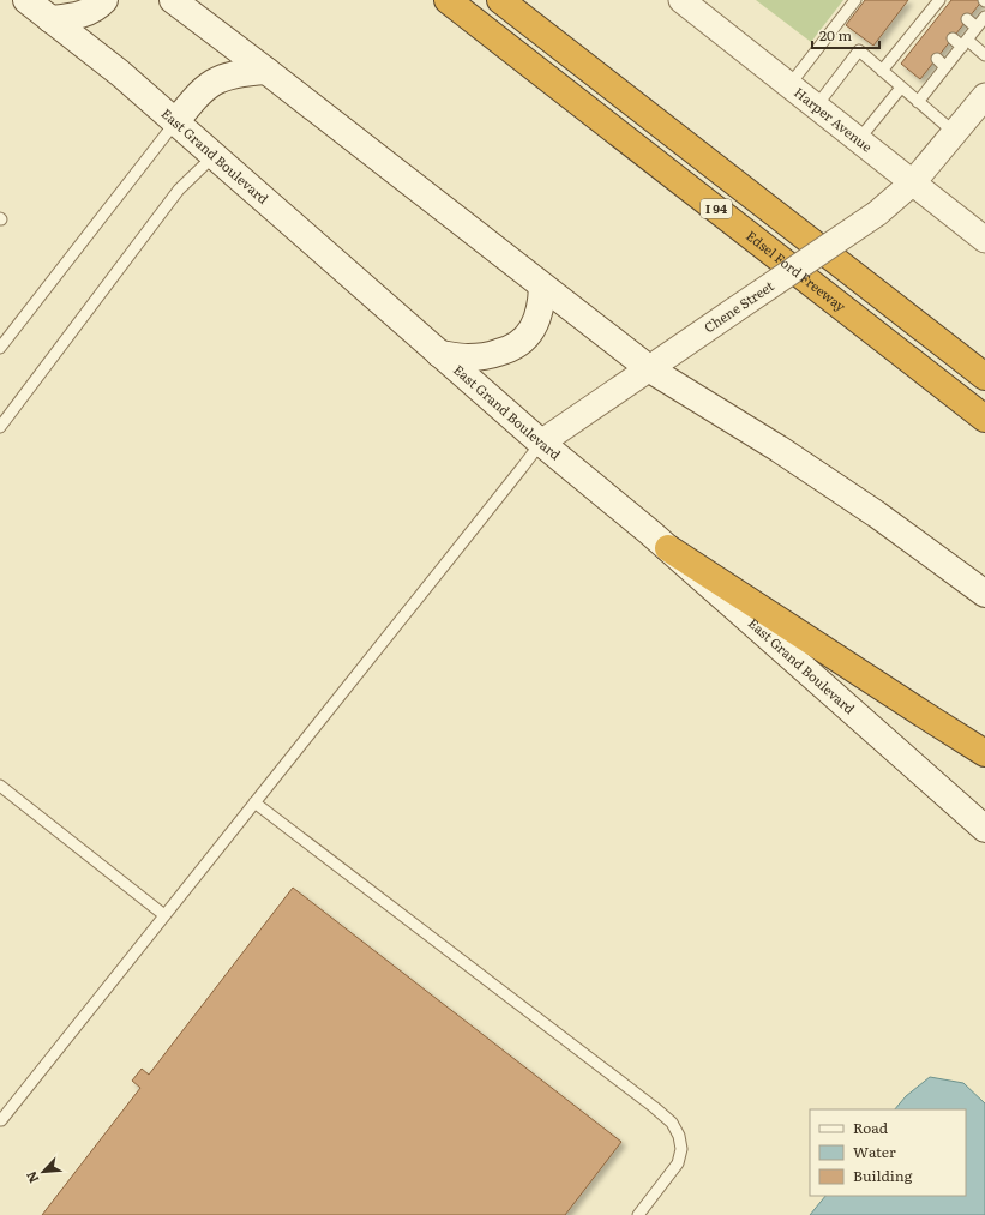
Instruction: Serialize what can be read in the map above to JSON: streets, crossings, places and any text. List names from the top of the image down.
{
  "streets": {
    "highway": ["I 94", "Edsel Ford Freeway"],
    "main road": ["East Grand Boulevard"],
    "street": ["Harper Avenue", "Chene Street"]
  },
  "crossings": [
    ["Harper Avenue", "Chene Street"],
    ["East Grand Boulevard", "Chene Street"]
  ],
  "legend": ["Road", "Water", "Building"],
  "scale_bar": "20 m",
  "north": "bottom left"
}
